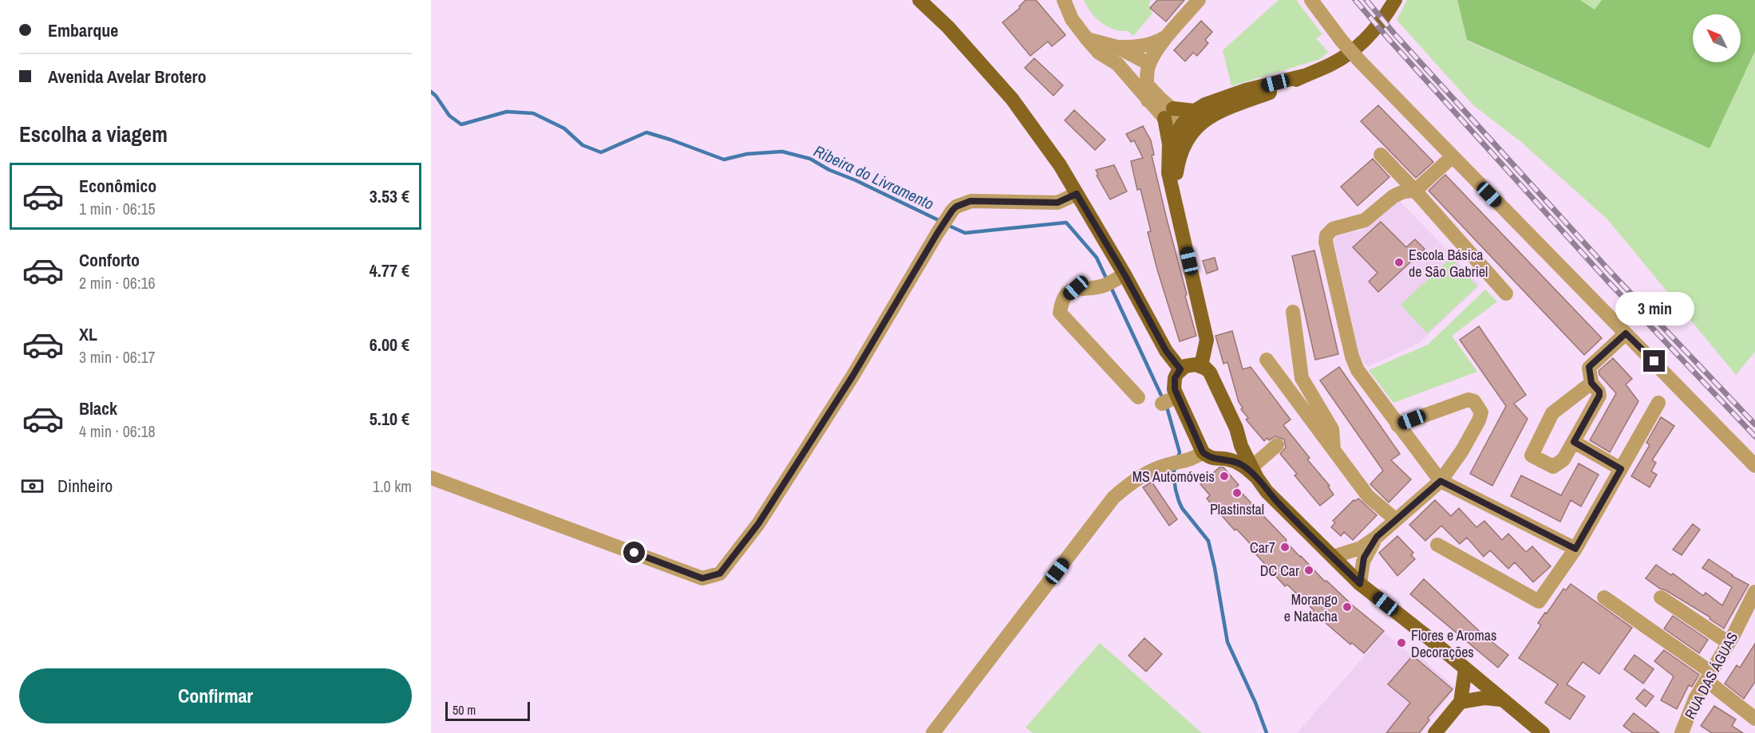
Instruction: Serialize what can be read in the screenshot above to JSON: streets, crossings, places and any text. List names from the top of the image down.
{
  "streets": {
    "street": ["RUA DAS ÁGUAS"]
  },
  "water": ["Ribeira do Livramento"],
  "places": [
    "Escola Básica de São Gabriel",
    "MS Automóveis",
    "Plastinstal",
    "Car7",
    "DC Car",
    "Morango e Natacha",
    "Flores e Aromas Decorações"
  ],
  "scale_bar": "50 m",
  "north": "top left",
  "page": {
    "banner": ["Embarque", "Avenida Avelar Brotero"],
    "heading": "Escolha a viagem",
    "list": [
      {
        "name": "Econômico",
        "note": "1 min · 06:15",
        "value": "3.53 €"
      },
      {
        "name": "Conforto",
        "note": "2 min · 06:16",
        "value": "4.77 €"
      },
      {
        "name": "XL",
        "note": "3 min · 06:17",
        "value": "6.00 €"
      },
      {
        "name": "Black",
        "note": "4 min · 06:18",
        "value": "5.10 €"
      }
    ],
    "bubble": "3 min",
    "pay": ["Dinheiro", "1.0 km"],
    "buttons": "Confirmar",
    "scale": "50 m"
  }
}
